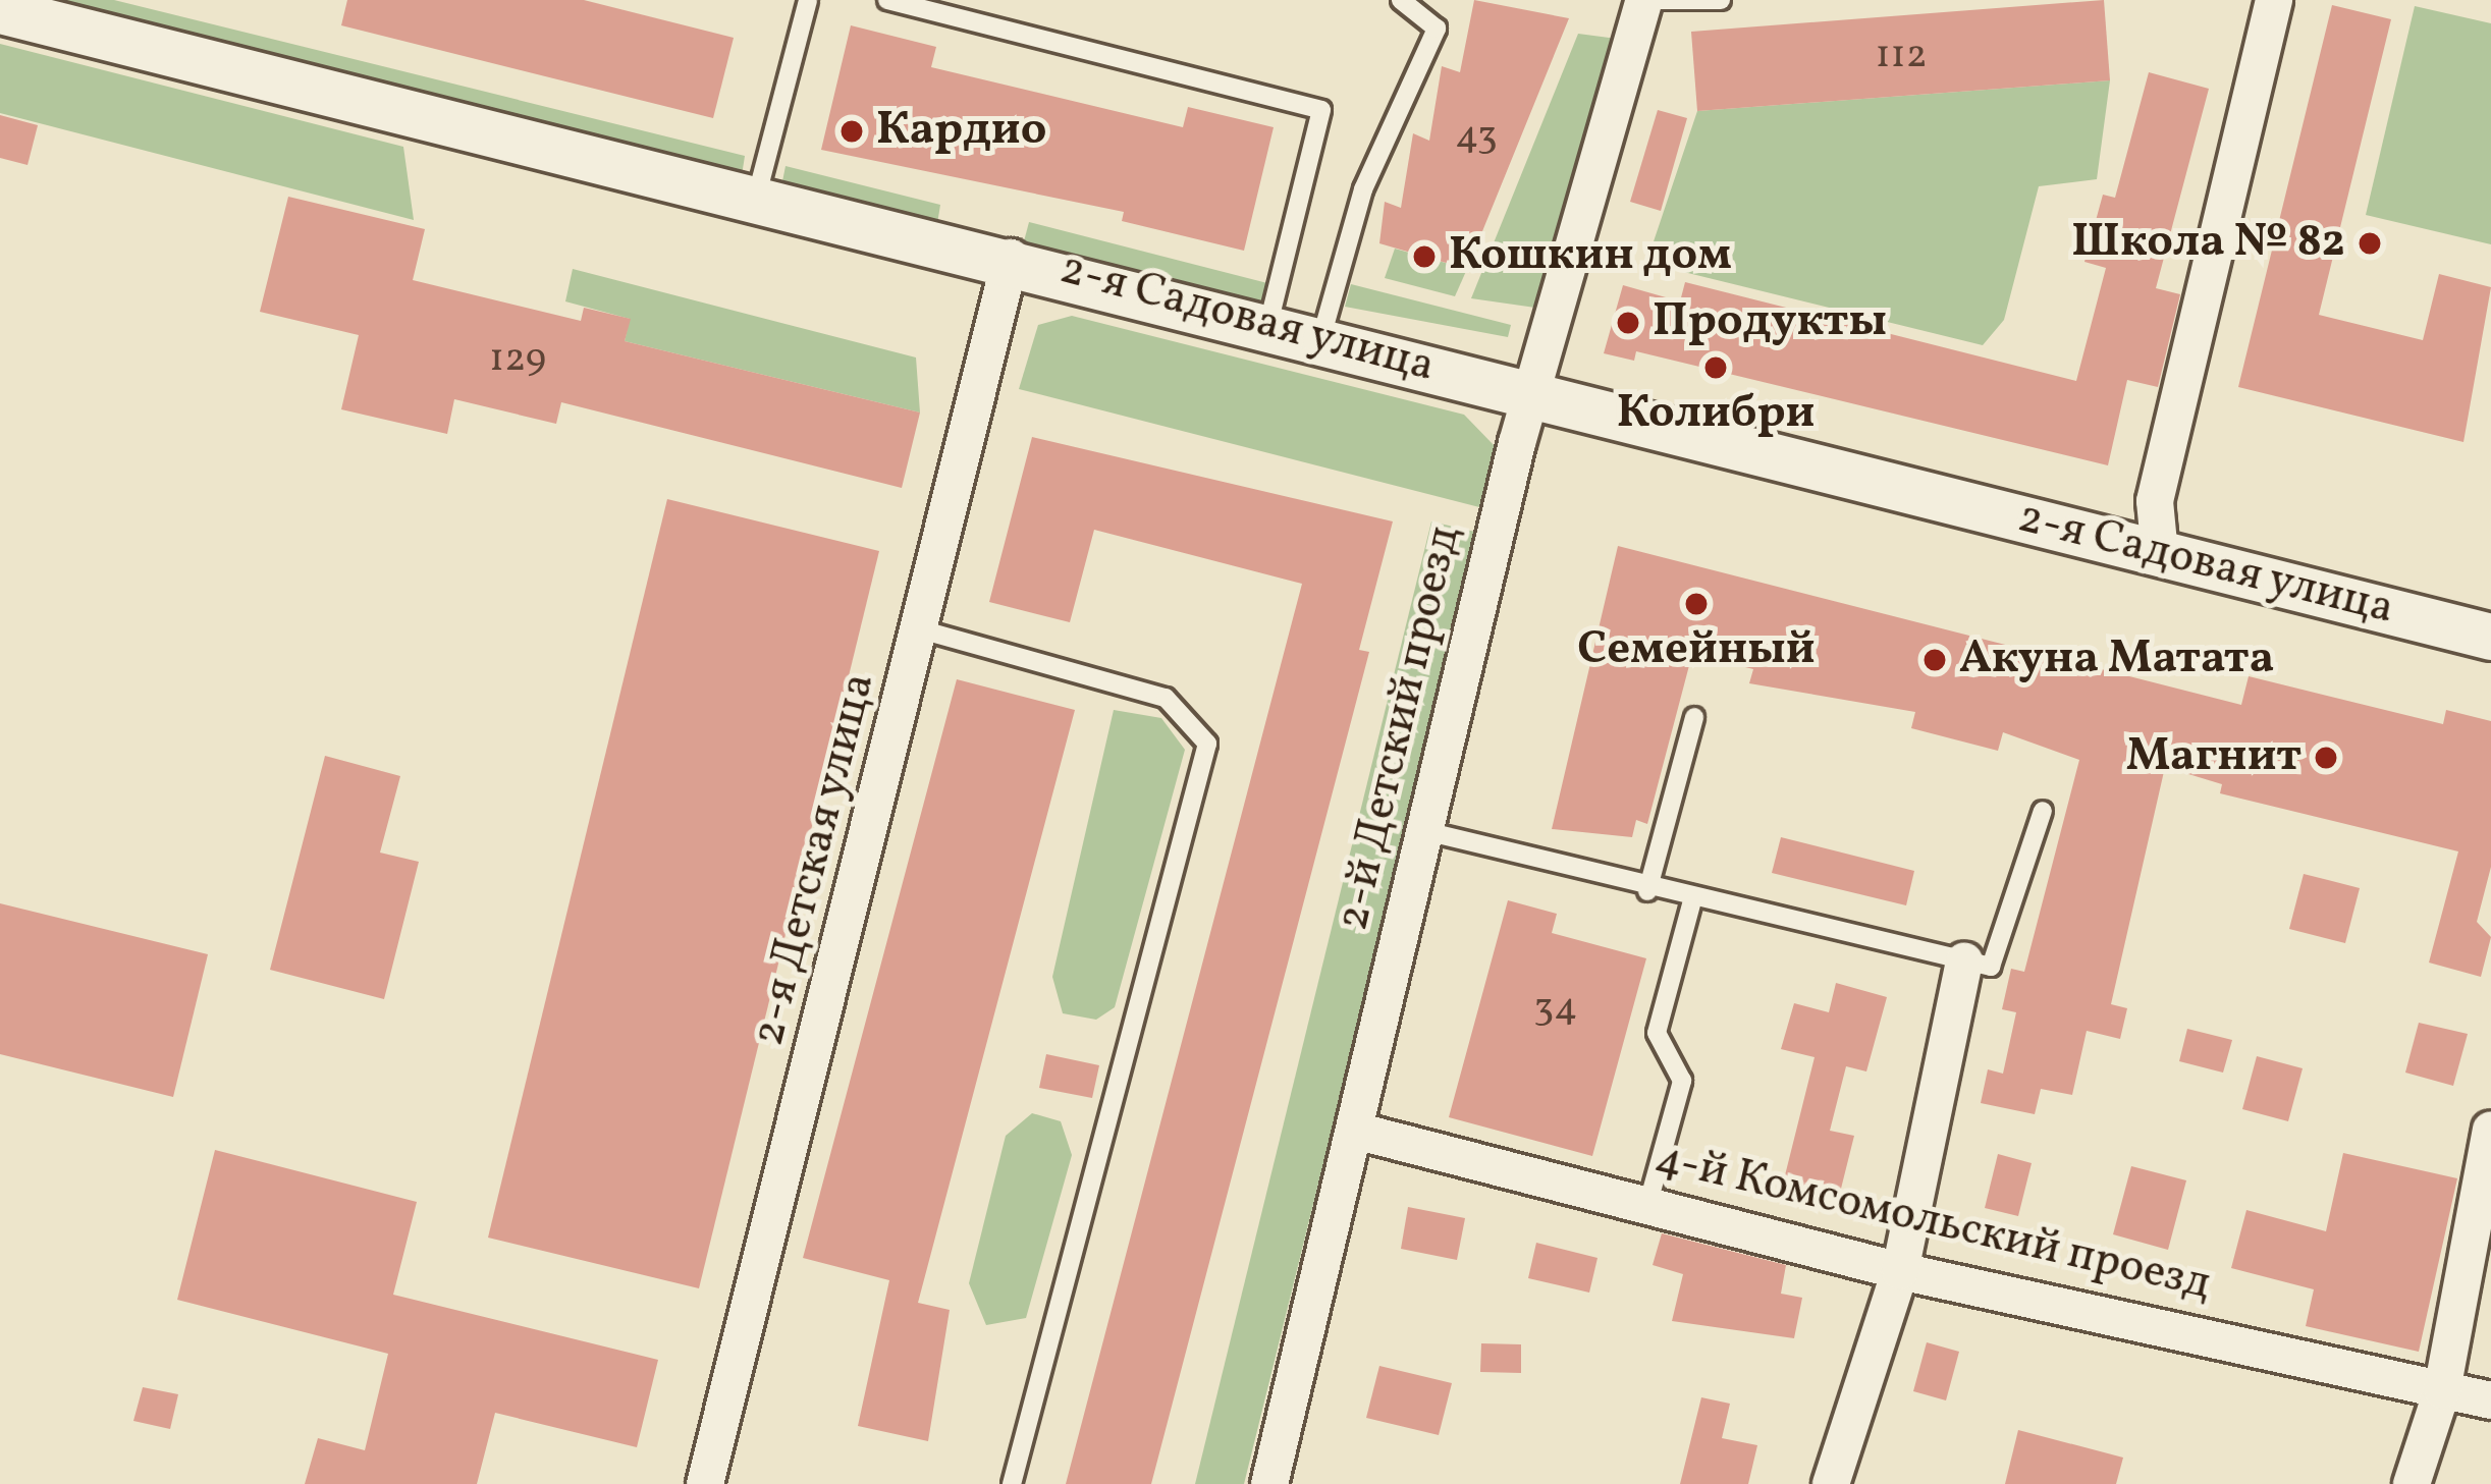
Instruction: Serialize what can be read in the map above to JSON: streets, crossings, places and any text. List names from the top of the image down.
{
  "streets": {
    "street": [
      "2-я Садовая улица",
      "2-й Детский проезд",
      "2-я Детская улица",
      "4-й Комсомольский проезд"
    ]
  },
  "crossings": [
    ["2-я Садовая улица", "2-й Детский проезд"],
    ["2-я Садовая улица", "2-я Детская улица"],
    ["2-й Детский проезд", "4-й Комсомольский проезд"]
  ],
  "places": [
    "Кардио",
    "Школа № 82",
    "Кошкин дом",
    "Продукты",
    "Колибри",
    "Семейный",
    "Акуна Матата",
    "Магнит"
  ],
  "house_numbers": [
    "112",
    "43",
    "129",
    "34"
  ]
}
